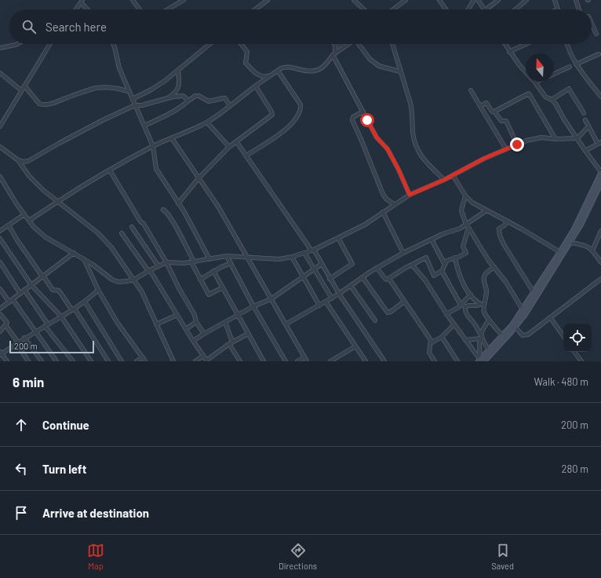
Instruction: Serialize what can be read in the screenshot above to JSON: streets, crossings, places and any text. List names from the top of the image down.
{
  "scale_bar": "200 m",
  "north": "top",
  "page": {
    "search": "Search here",
    "scale": "200 m",
    "heading": ["6 min", "Walk · 480 m"],
    "list": [
      ["Continue", "200 m"],
      ["Turn left", "280 m"],
      "Arrive at destination"
    ],
    "nav": ["Map", "Directions", "Saved"]
  }
}
